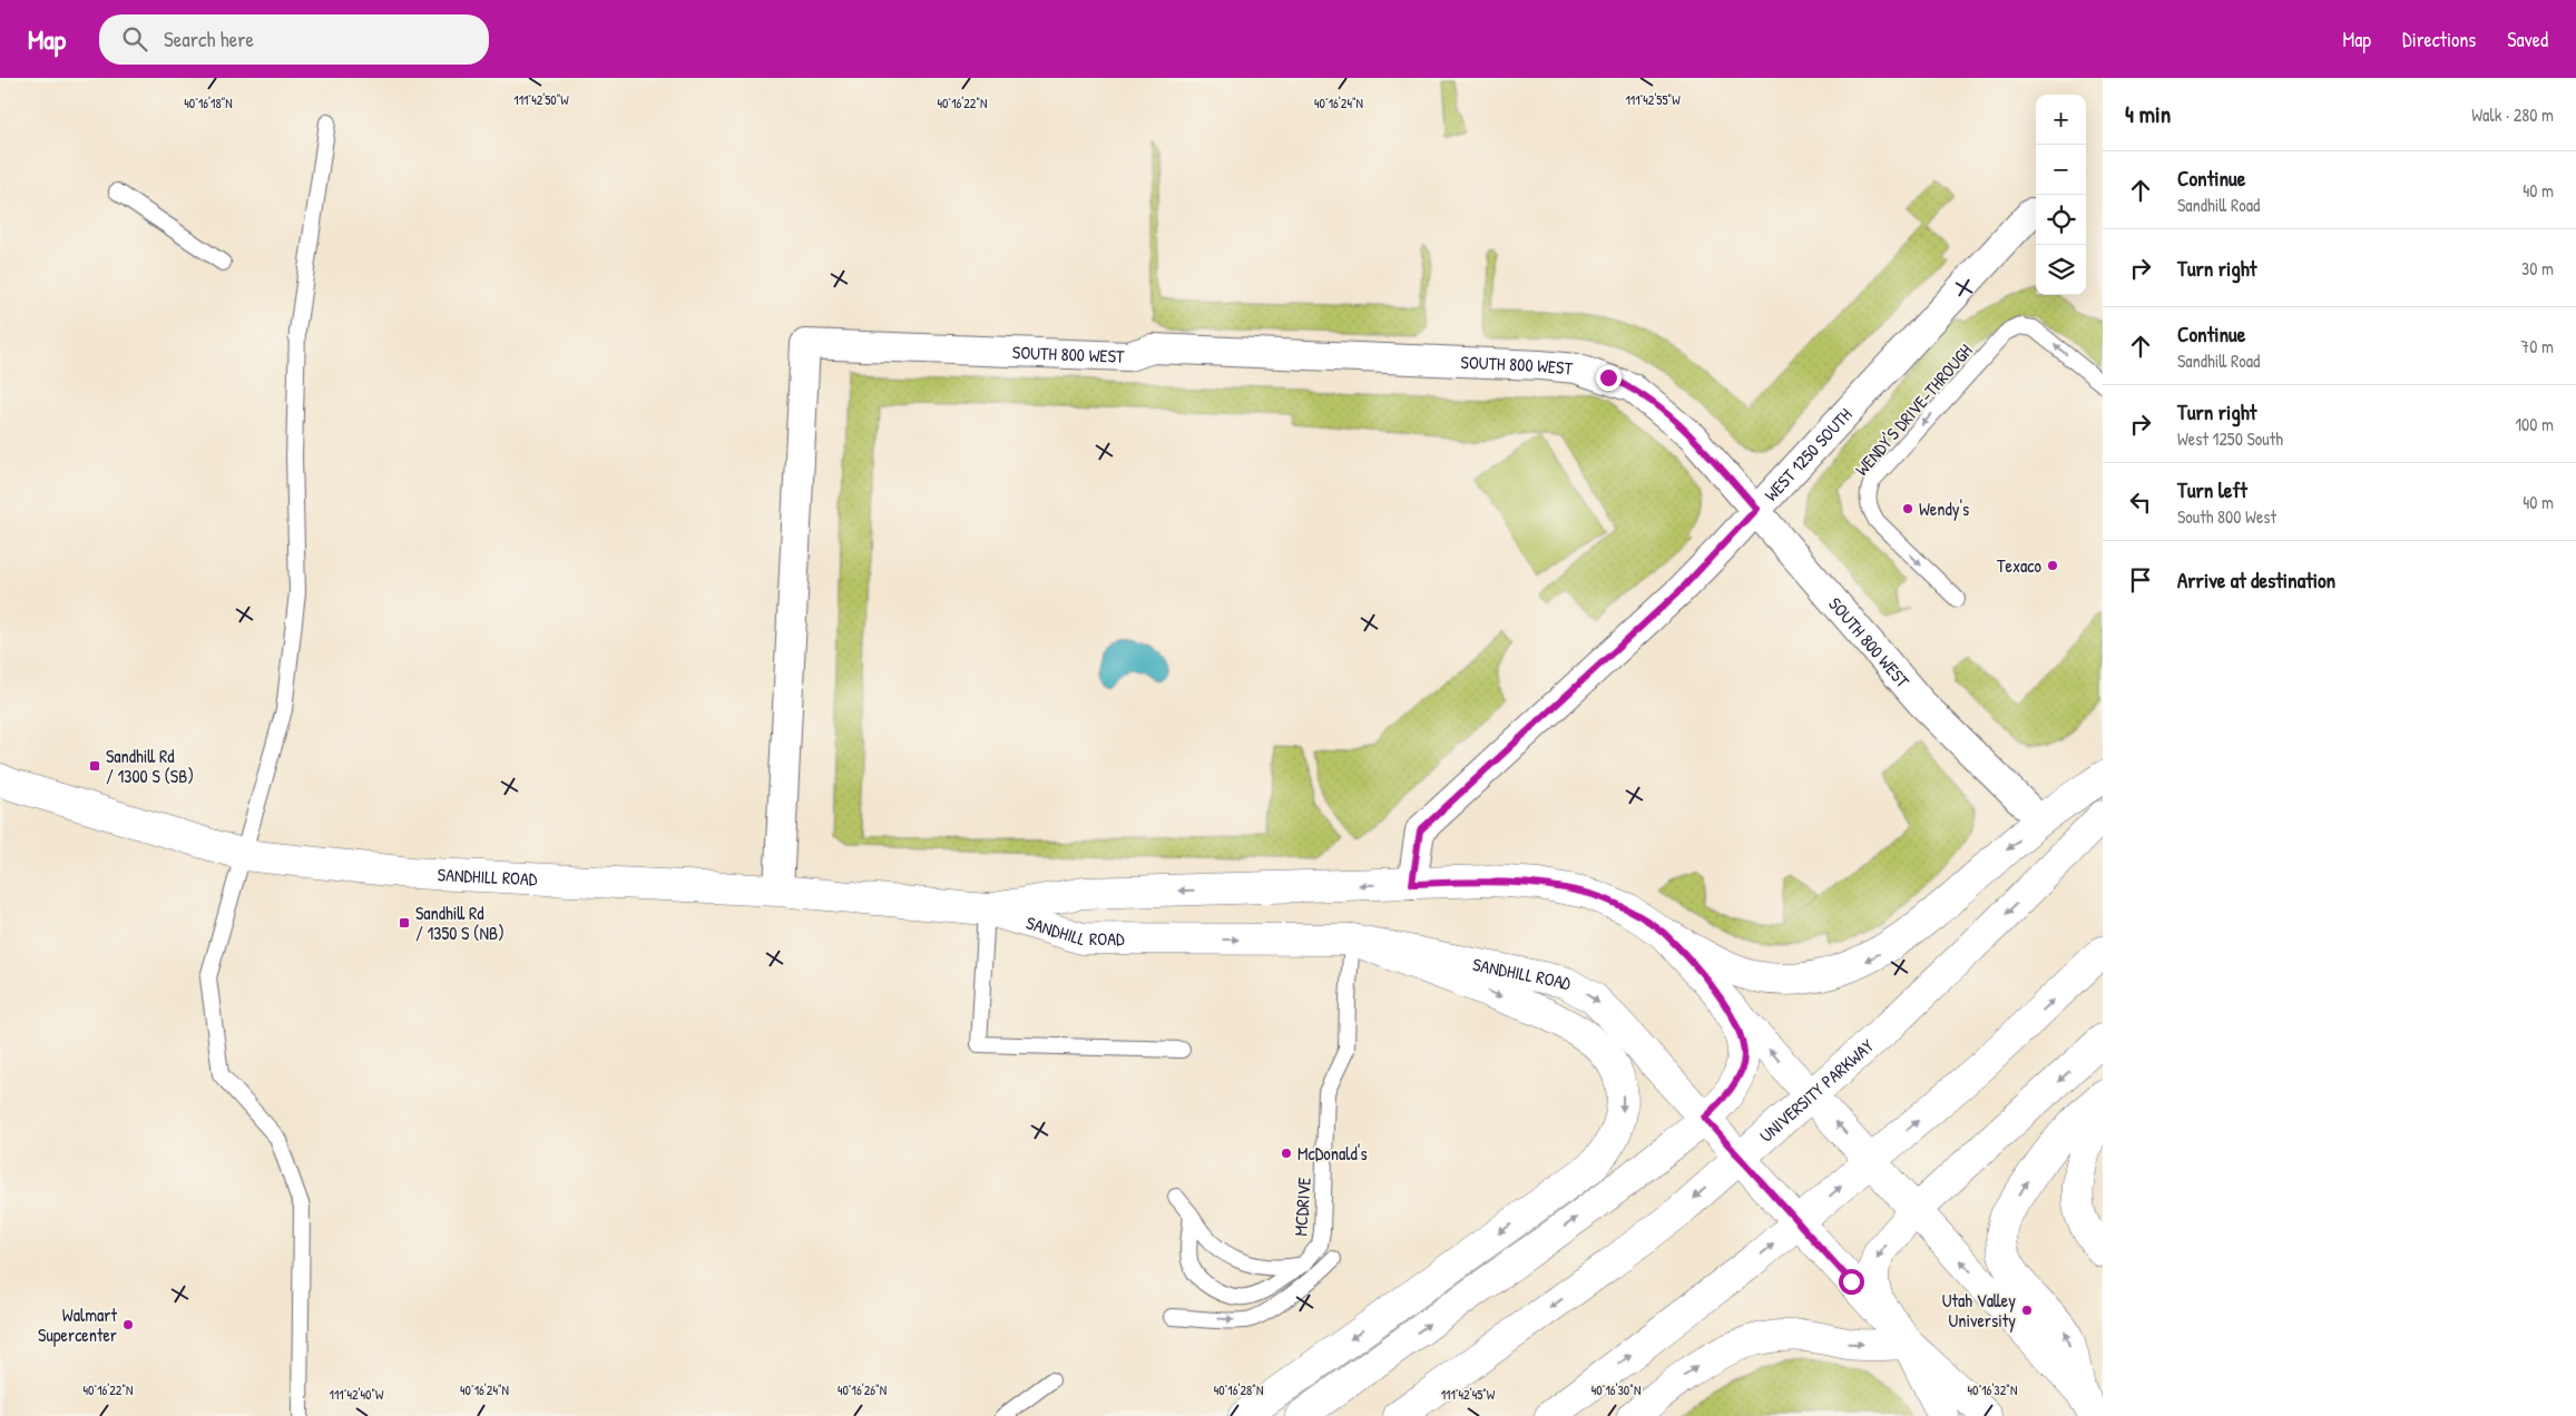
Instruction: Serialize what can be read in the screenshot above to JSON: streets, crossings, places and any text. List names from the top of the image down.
{
  "streets": {
    "main road": ["SANDHILL ROAD", "UNIVERSITY PARKWAY"],
    "street": ["SOUTH 800 WEST", "WEST 1250 SOUTH"],
    "lane": ["WENDY'S DRIVE-THROUGH", "MCDRIVE"]
  },
  "crossings": [
    ["SOUTH 800 WEST", "WEST 1250 SOUTH"],
    ["SOUTH 800 WEST", "SANDHILL ROAD"],
    ["WEST 1250 SOUTH", "SANDHILL ROAD"],
    ["SANDHILL ROAD", "UNIVERSITY PARKWAY"],
    ["SANDHILL ROAD", "MCDRIVE"]
  ],
  "places": {
    "other": [
      "Wendy's",
      "Texaco",
      "McDonald's",
      "Utah Valley University",
      "Walmart Supercenter"
    ],
    "transit": ["Sandhill Rd / 1300 S (SB)", "Sandhill Rd / 1350 S (NB)"]
  },
  "page": {
    "header": "Map",
    "search": "Search here",
    "nav": ["Map", "Directions", "Saved"],
    "heading": ["4 min", "Walk · 280 m"],
    "map_buttons": ["+", "−"],
    "list": [
      ["Continue", "Sandhill Road", "40 m"],
      ["Turn right", "30 m"],
      ["Continue", "Sandhill Road", "70 m"],
      ["Turn right", "West 1250 South", "100 m"],
      ["Turn left", "South 800 West", "40 m"],
      "Arrive at destination"
    ]
  },
  "coordinates": [
    "111°42'50\"W",
    "111°42'55\"W",
    "40°16'24\"N",
    "40°16'18\"N",
    "40°16'22\"N",
    "40°16'26\"N",
    "40°16'28\"N",
    "40°16'30\"N",
    "40°16'32\"N",
    "111°42'40\"W",
    "111°42'45\"W"
  ]
}
